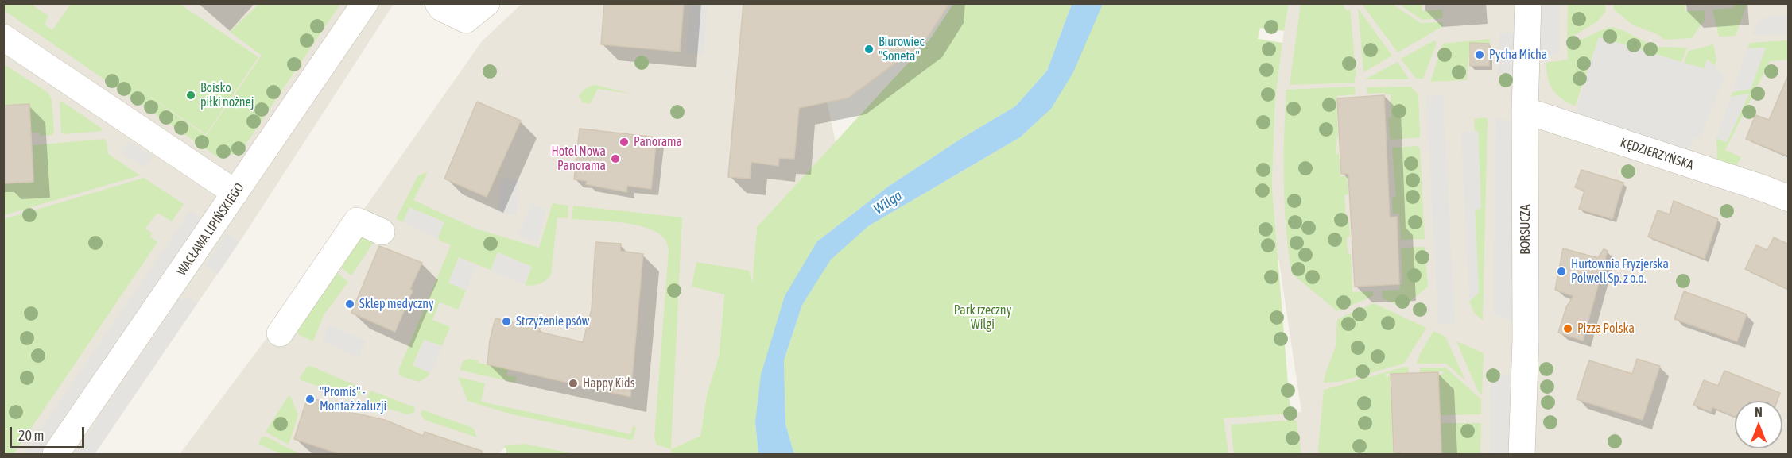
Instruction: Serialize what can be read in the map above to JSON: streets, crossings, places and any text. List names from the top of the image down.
{
  "streets": {
    "street": ["KĘDZIERZYŃSKA", "WACŁAWA LIPIŃSKIEGO", "BORSUCZA"]
  },
  "crossings": [
    ["KĘDZIERZYŃSKA", "BORSUCZA"]
  ],
  "water": ["Wilga"],
  "parks": ["Park rzeczny Wilgi"],
  "places": [
    "Biurowiec \"Soneta\"",
    "Pycha Micha",
    "Boisko piłki nożnej",
    "Panorama",
    "Hotel Nowa Panorama",
    "Hurtownia Fryzjerska Polwell Sp. z o.o.",
    "Sklep medyczny",
    "Strzyżenie psów",
    "Pizza Polska",
    "Happy Kids",
    "\"Promis\" - Montaż żaluzji"
  ],
  "scale_bar": "20 m",
  "north": "top"
}
